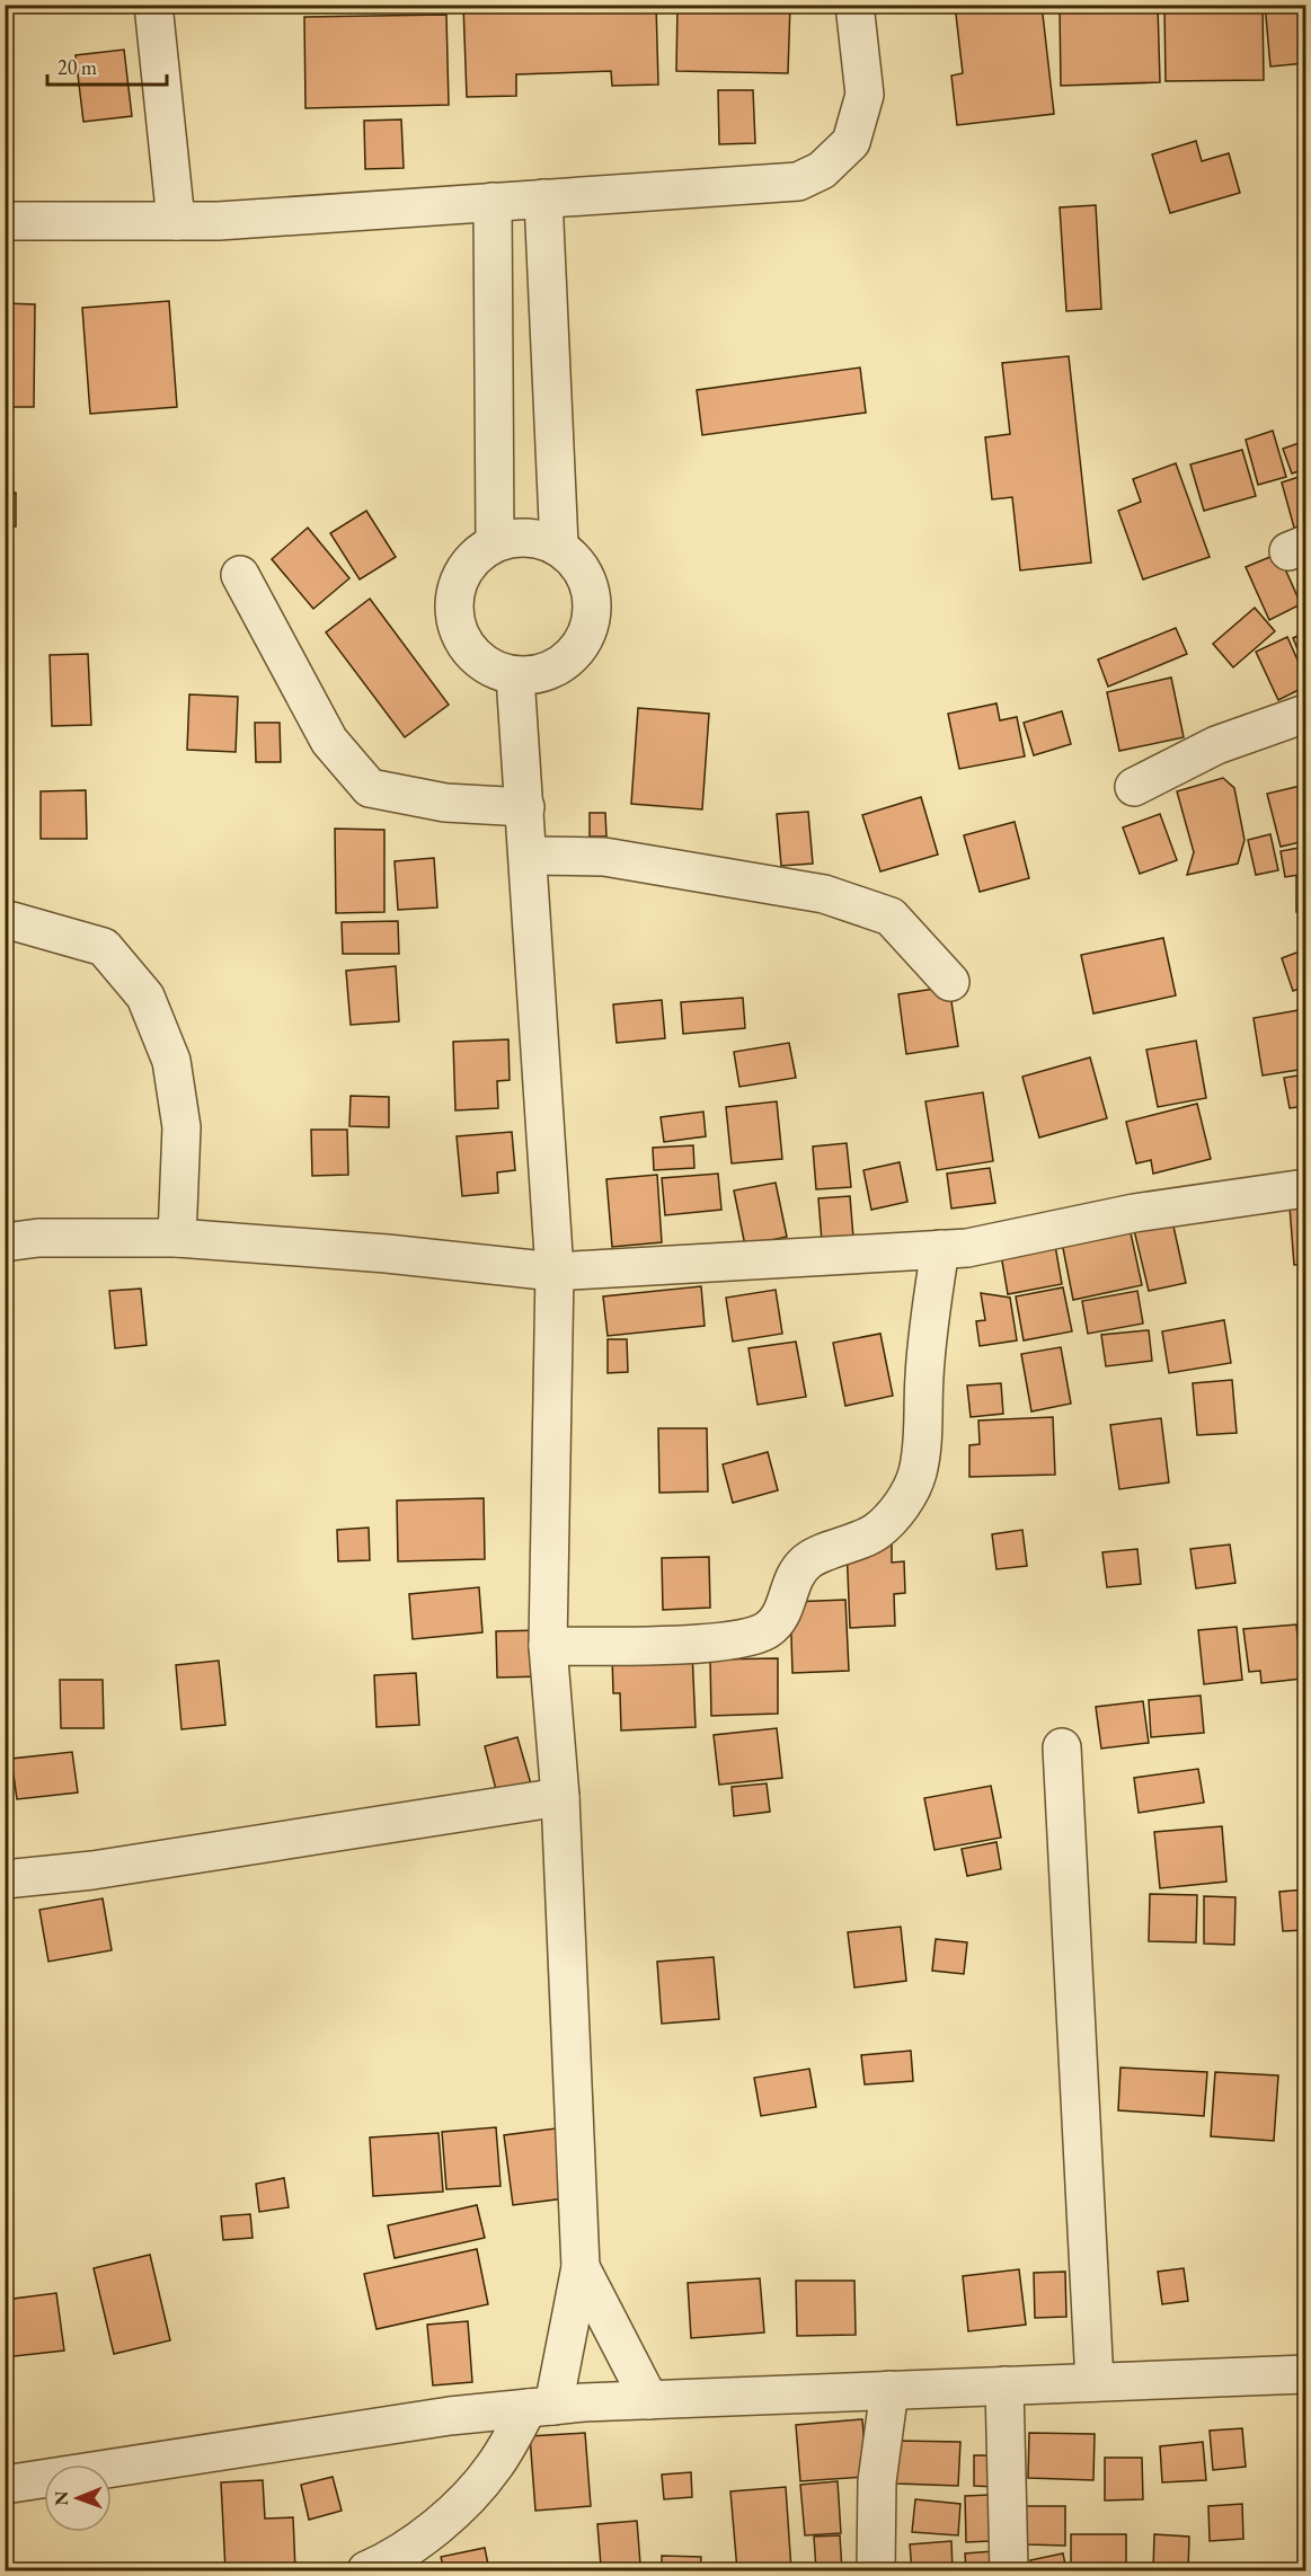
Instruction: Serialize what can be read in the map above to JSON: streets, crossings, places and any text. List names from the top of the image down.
{
  "scale_bar": "20 m",
  "north": "left"
}
